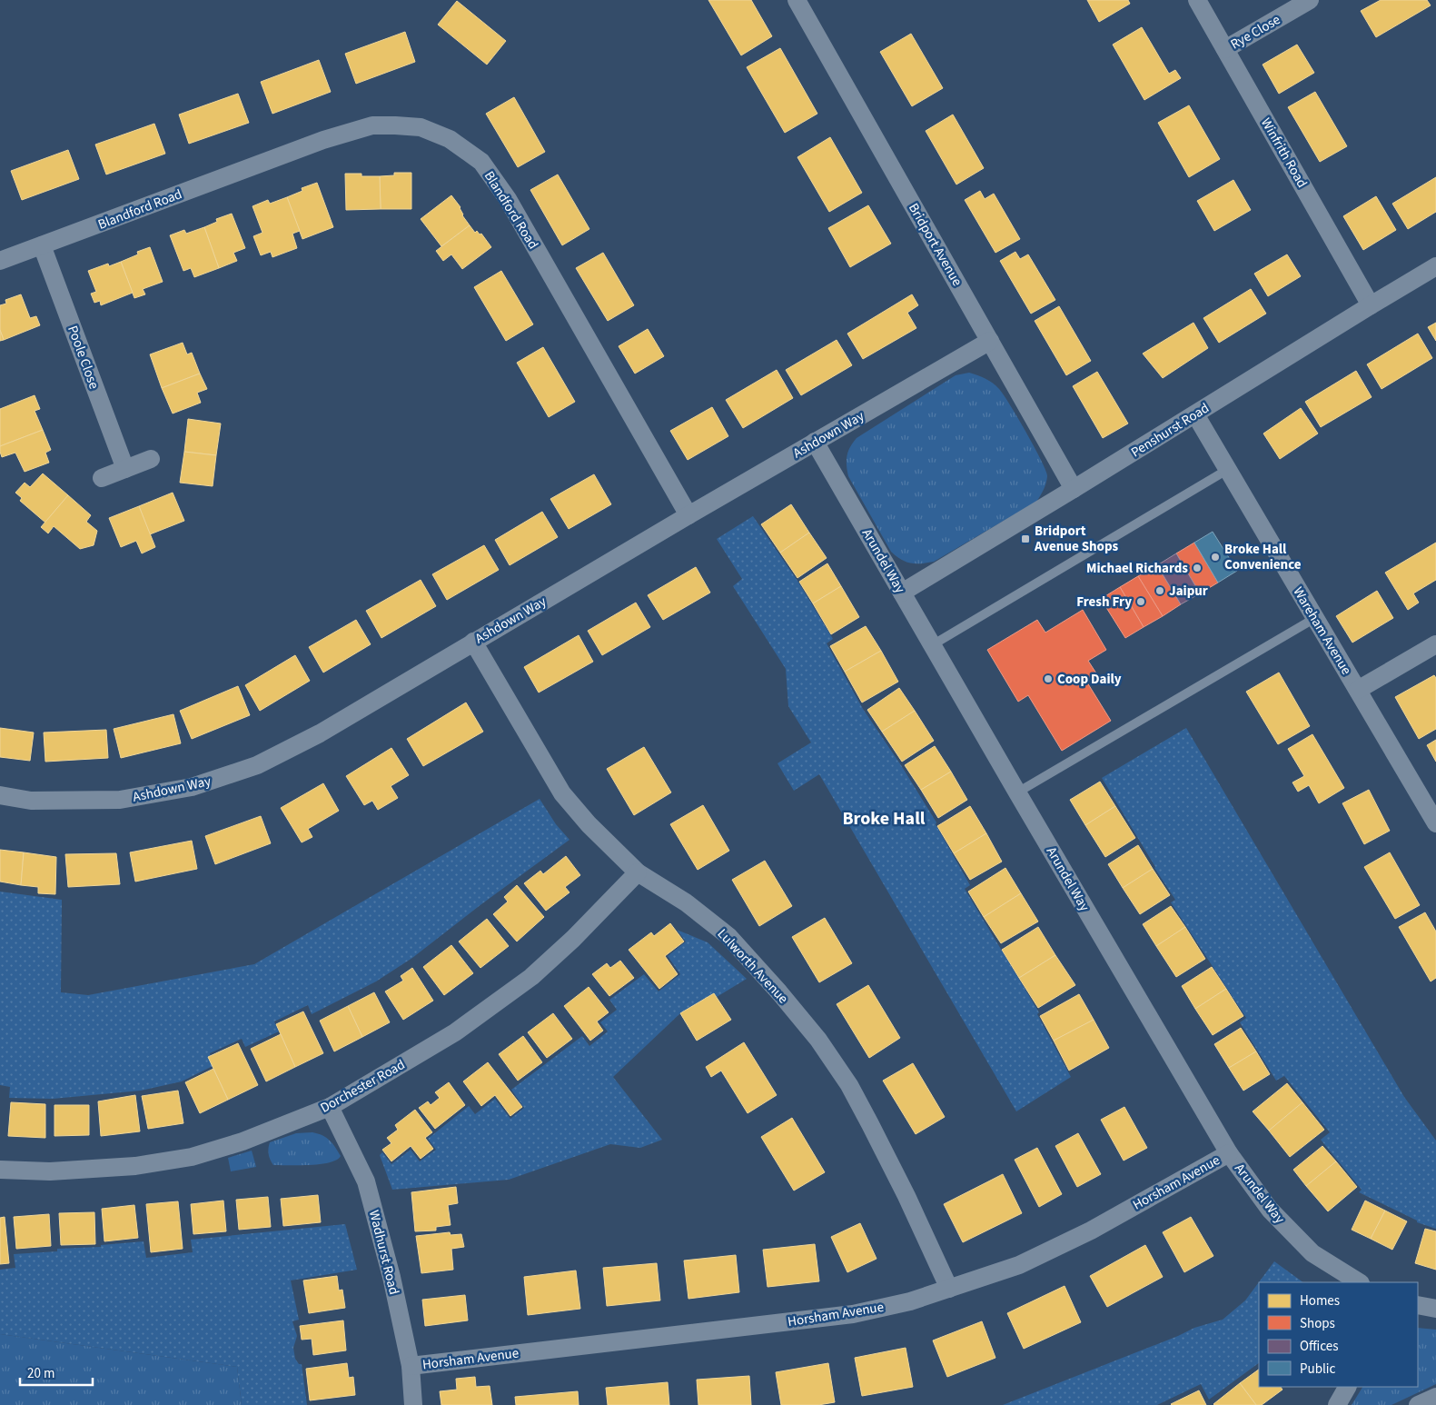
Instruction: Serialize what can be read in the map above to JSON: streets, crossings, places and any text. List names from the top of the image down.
{
  "streets": {
    "street": [
      "Rye Close",
      "Winfrith Road",
      "Blandford Road",
      "Bridport Avenue",
      "Poole Close",
      "Penshurst Road",
      "Ashdown Way",
      "Arundel Way",
      "Wareham Avenue",
      "Lulworth Avenue",
      "Dorchester Road",
      "Horsham Avenue",
      "Wadhurst Road"
    ]
  },
  "crossings": [
    ["Rye Close", "Winfrith Road"],
    ["Winfrith Road", "Penshurst Road"],
    ["Blandford Road", "Poole Close"],
    ["Blandford Road", "Ashdown Way"],
    ["Bridport Avenue", "Penshurst Road"],
    ["Bridport Avenue", "Ashdown Way"],
    ["Penshurst Road", "Arundel Way"],
    ["Penshurst Road", "Wareham Avenue"],
    ["Ashdown Way", "Arundel Way"],
    ["Ashdown Way", "Lulworth Avenue"],
    ["Arundel Way", "Horsham Avenue"],
    ["Lulworth Avenue", "Dorchester Road"],
    ["Lulworth Avenue", "Horsham Avenue"],
    ["Dorchester Road", "Wadhurst Road"],
    ["Horsham Avenue", "Wadhurst Road"]
  ],
  "districts": ["Broke Hall"],
  "places": {
    "transit": ["Bridport Avenue Shops"],
    "other": [
      "Broke Hall Convenience",
      "Michael Richards",
      "Jaipur",
      "Fresh Fry",
      "Coop Daily"
    ]
  },
  "legend": [
    "Homes",
    "Shops",
    "Offices",
    "Public"
  ],
  "scale_bar": "20 m"
}
